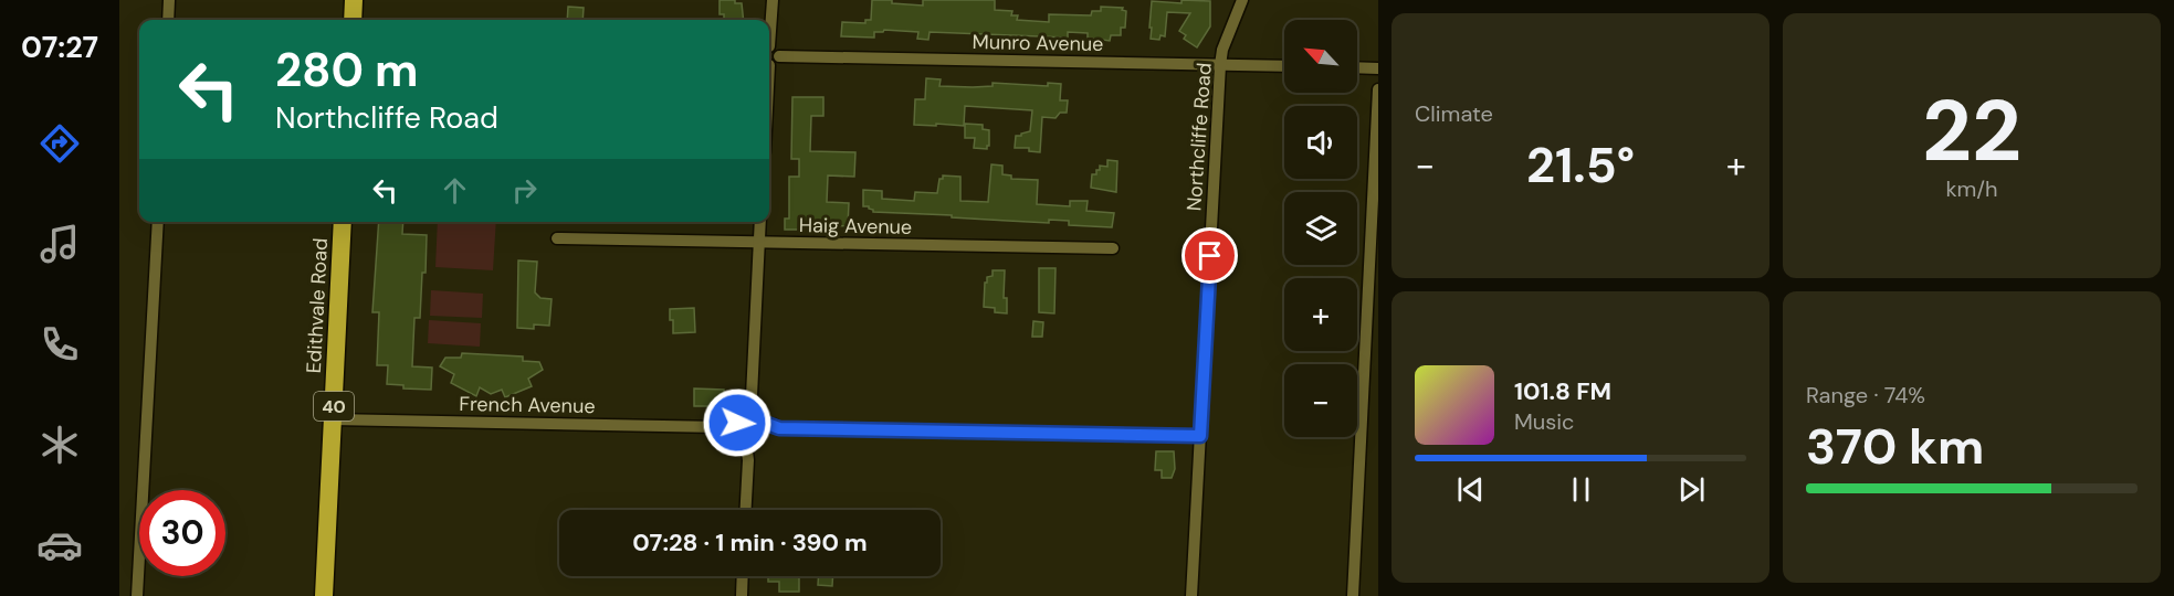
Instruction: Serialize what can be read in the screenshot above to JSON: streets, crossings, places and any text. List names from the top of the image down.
{
  "streets": {
    "highway": ["Edithvale Road", "40"],
    "street": [
      "Munro Avenue",
      "Northcliffe Road",
      "Haig Avenue",
      "French Avenue"
    ]
  },
  "crossings": [
    ["Munro Avenue", "Northcliffe Road"],
    ["Northcliffe Road", "French Avenue"],
    ["Edithvale Road", "French Avenue"]
  ],
  "north": "top left",
  "page": {
    "tabs": "07:27",
    "tile": [
      "Climate",
      ["22", "km/h"],
      ["Range · 74%", "370 km"]
    ],
    "map_buttons": ["+", "−"],
    "turn": ["280 m", "Northcliffe Road"],
    "heat": ["−", "21.5°", "+"],
    "song": ["101.8 FM", "Music"],
    "limit": "30",
    "trip": "07:28 · 1 min · 390 m"
  }
}
